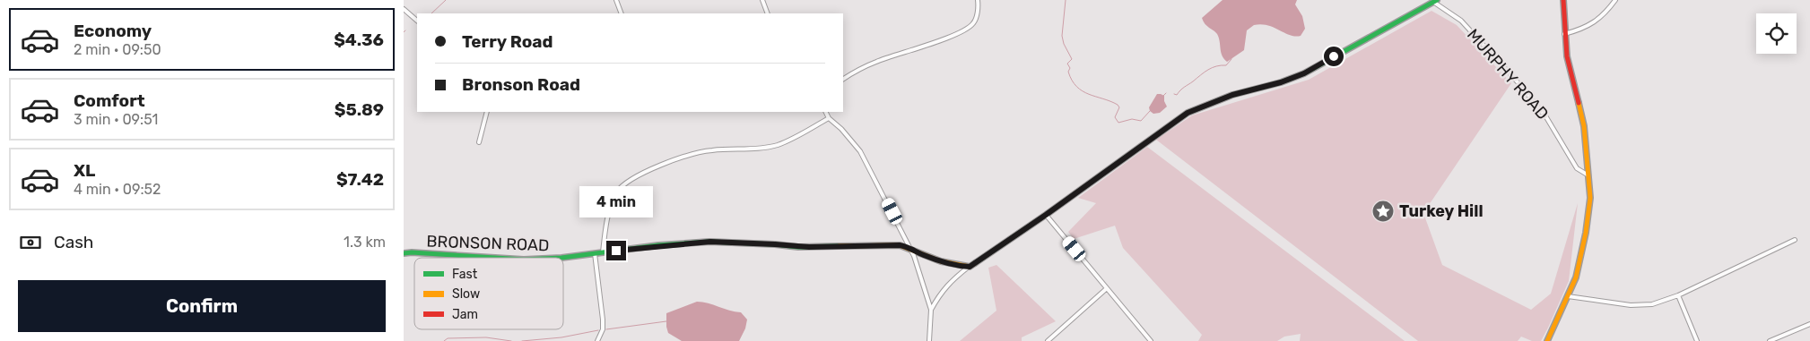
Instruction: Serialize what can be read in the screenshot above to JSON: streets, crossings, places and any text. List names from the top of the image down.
{
  "streets": {
    "street": ["MURPHY ROAD", "BRONSON ROAD"]
  },
  "places": {
    "place": ["Turkey Hill"]
  },
  "legend": ["Fast", "Slow", "Jam"],
  "page": {
    "list": [
      {
        "name": "Economy",
        "note": "2 min · 09:50",
        "value": "$4.36"
      },
      {
        "name": "Comfort",
        "note": "3 min · 09:51",
        "value": "$5.89"
      },
      {
        "name": "XL",
        "note": "4 min · 09:52",
        "value": "$7.42"
      }
    ],
    "banner": ["Terry Road", "Bronson Road"],
    "bubble": "4 min",
    "pay": ["Cash", "1.3 km"],
    "buttons": "Confirm"
  }
}
